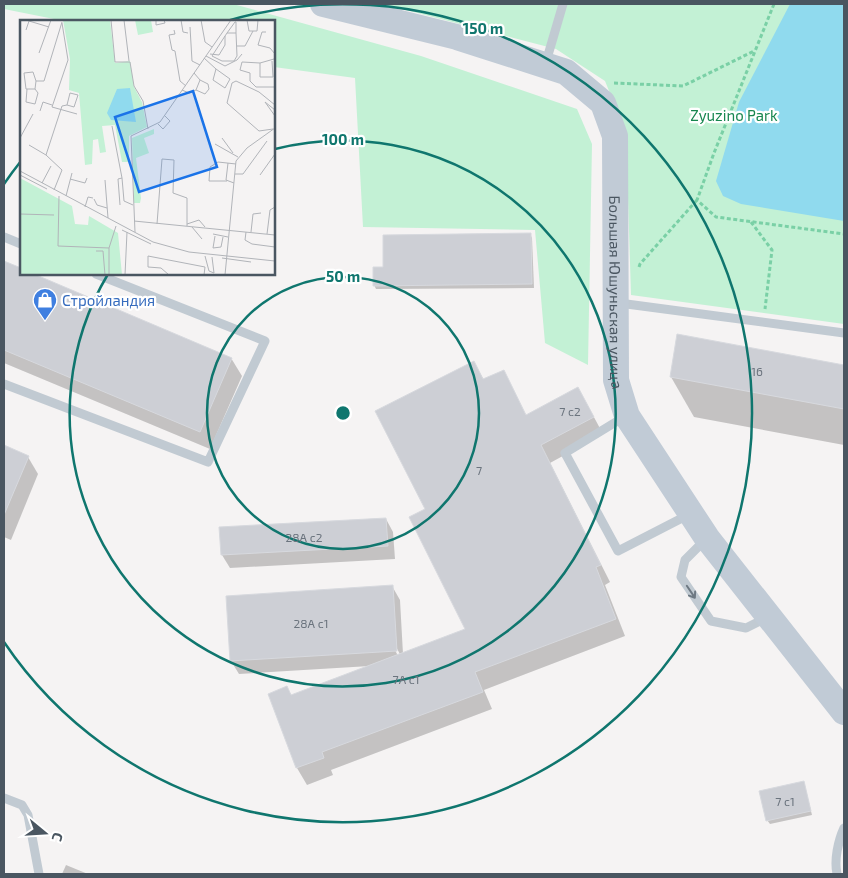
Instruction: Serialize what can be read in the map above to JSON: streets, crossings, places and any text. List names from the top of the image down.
{
  "streets": {
    "street": ["Большая Юшуньская улица"]
  },
  "parks": ["Zyuzino Park"],
  "places": {
    "shop": ["Стройландия"]
  },
  "house_numbers": [
    "16",
    "7 с2",
    "7",
    "28А с2",
    "28А с1",
    "7А с1",
    "7 с1"
  ],
  "north": "right",
  "rings": ["150 m", "100 m", "50 m"]
}
